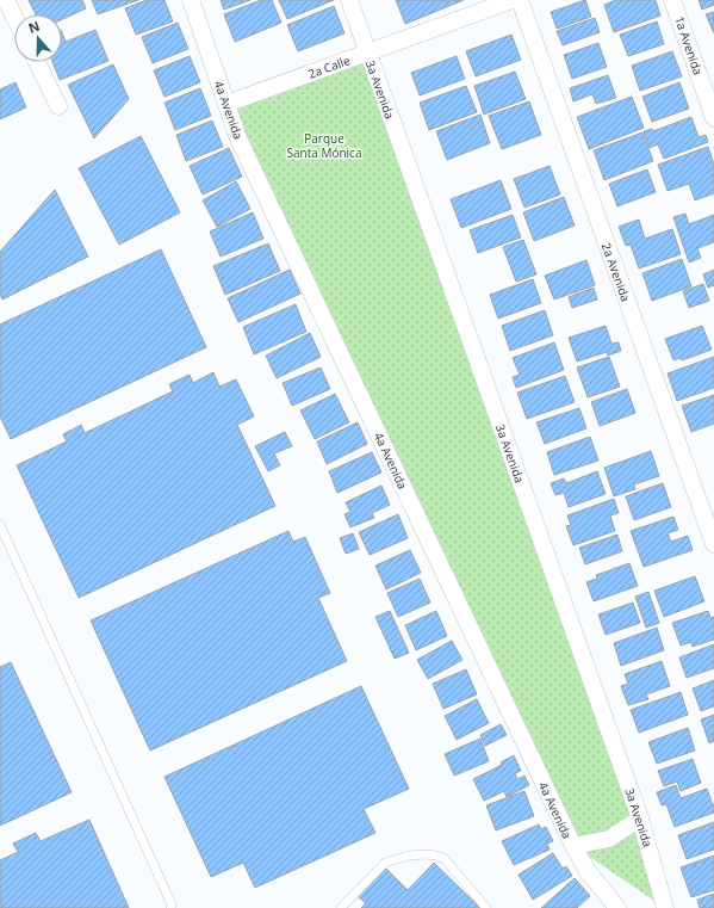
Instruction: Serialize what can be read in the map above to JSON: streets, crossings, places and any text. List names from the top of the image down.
{
  "streets": {
    "street": [
      "1a Avenida",
      "2a Calle",
      "3a Avenida",
      "4a Avenida",
      "2a Avenida"
    ]
  },
  "crossings": [
    ["2a Calle", "3a Avenida"],
    ["2a Calle", "4a Avenida"]
  ],
  "parks": ["Parque Santa Mónica"],
  "north": "top"
}
